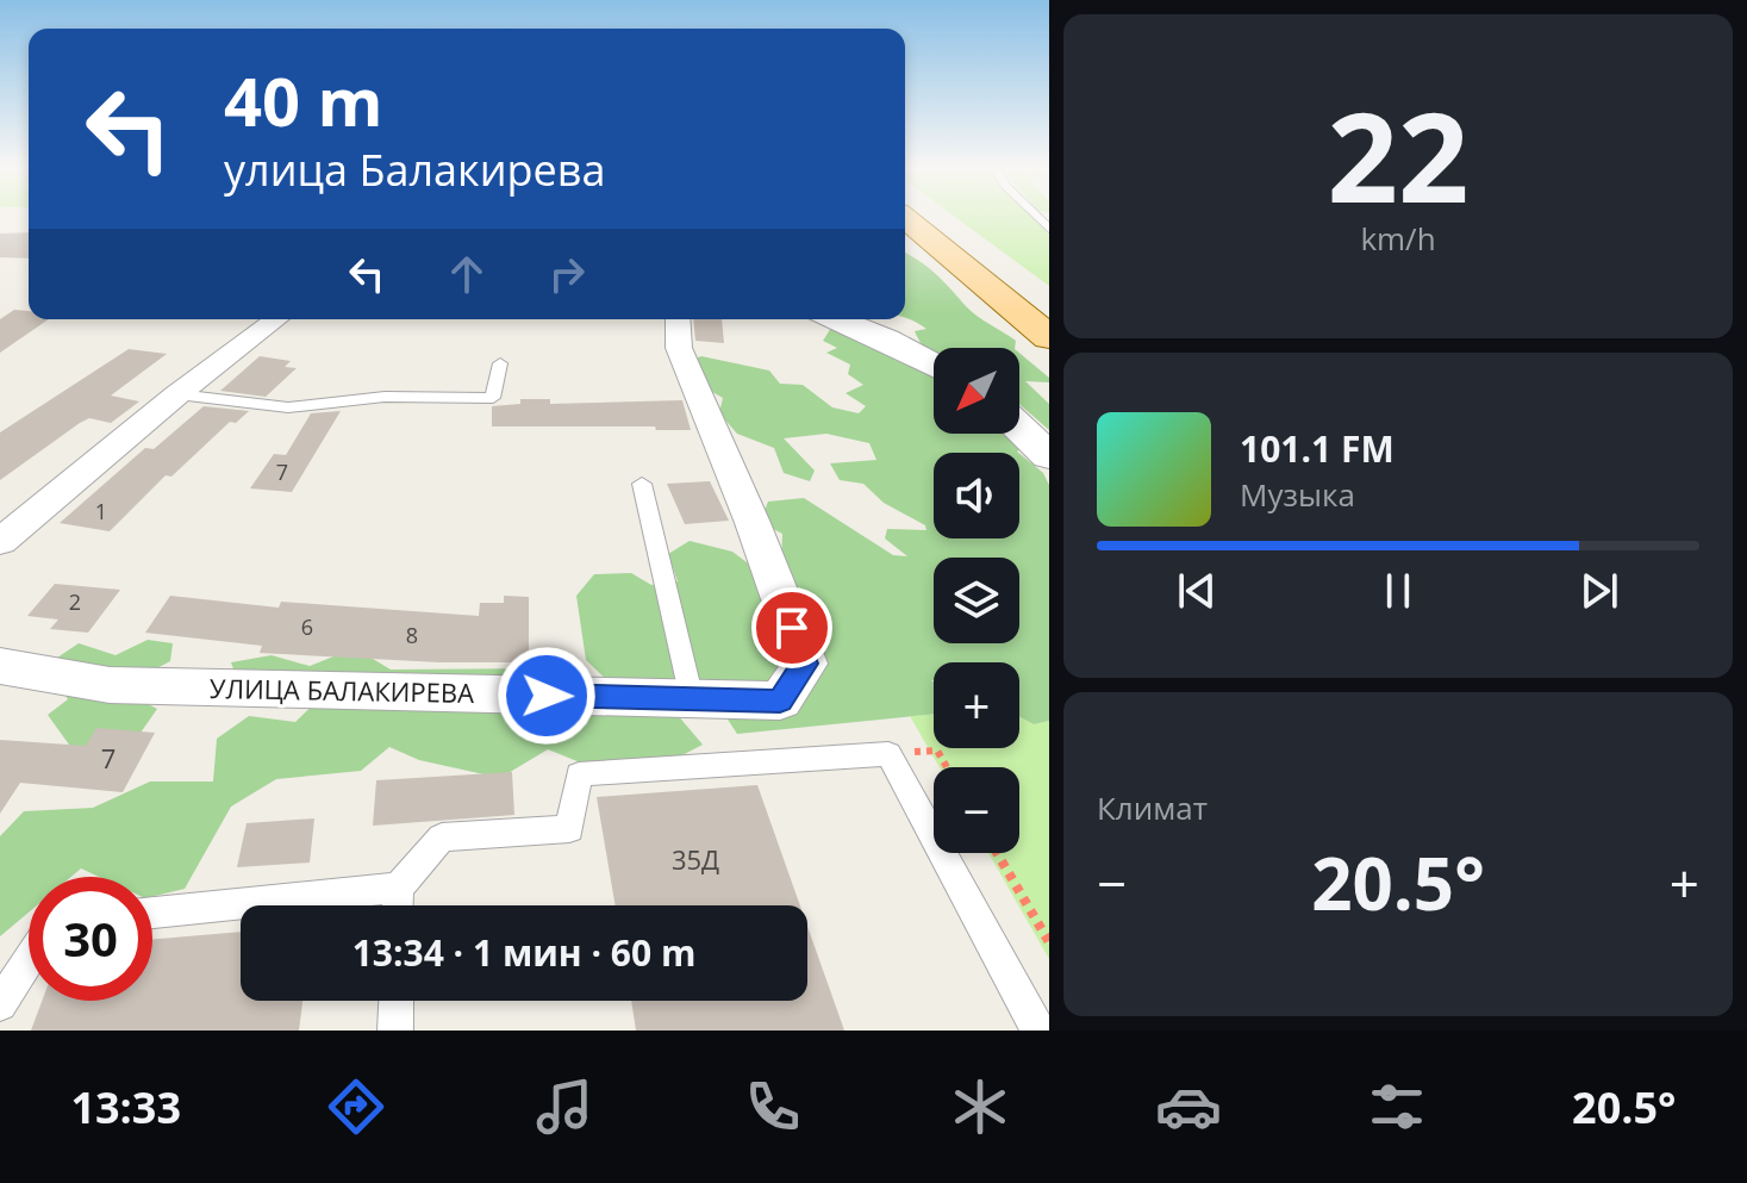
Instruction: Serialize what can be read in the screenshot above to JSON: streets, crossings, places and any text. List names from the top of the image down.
{
  "streets": {
    "street": ["УЛИЦА БАЛАКИРЕВА"]
  },
  "house_numbers": [
    "7",
    "1",
    "2",
    "6",
    "8",
    "7",
    "35Д"
  ],
  "north": "bottom left",
  "page": {
    "tile": [
      ["22", "km/h"],
      "Климат"
    ],
    "turn": ["40 m", "улица Балакирева"],
    "map_buttons": ["+", "−"],
    "song": ["101.1 FM", "Музыка"],
    "heat": ["−", "20.5°", "+"],
    "limit": "30",
    "trip": "13:34 · 1 мин · 60 m",
    "tabs": ["13:33", "20.5°"]
  }
}
